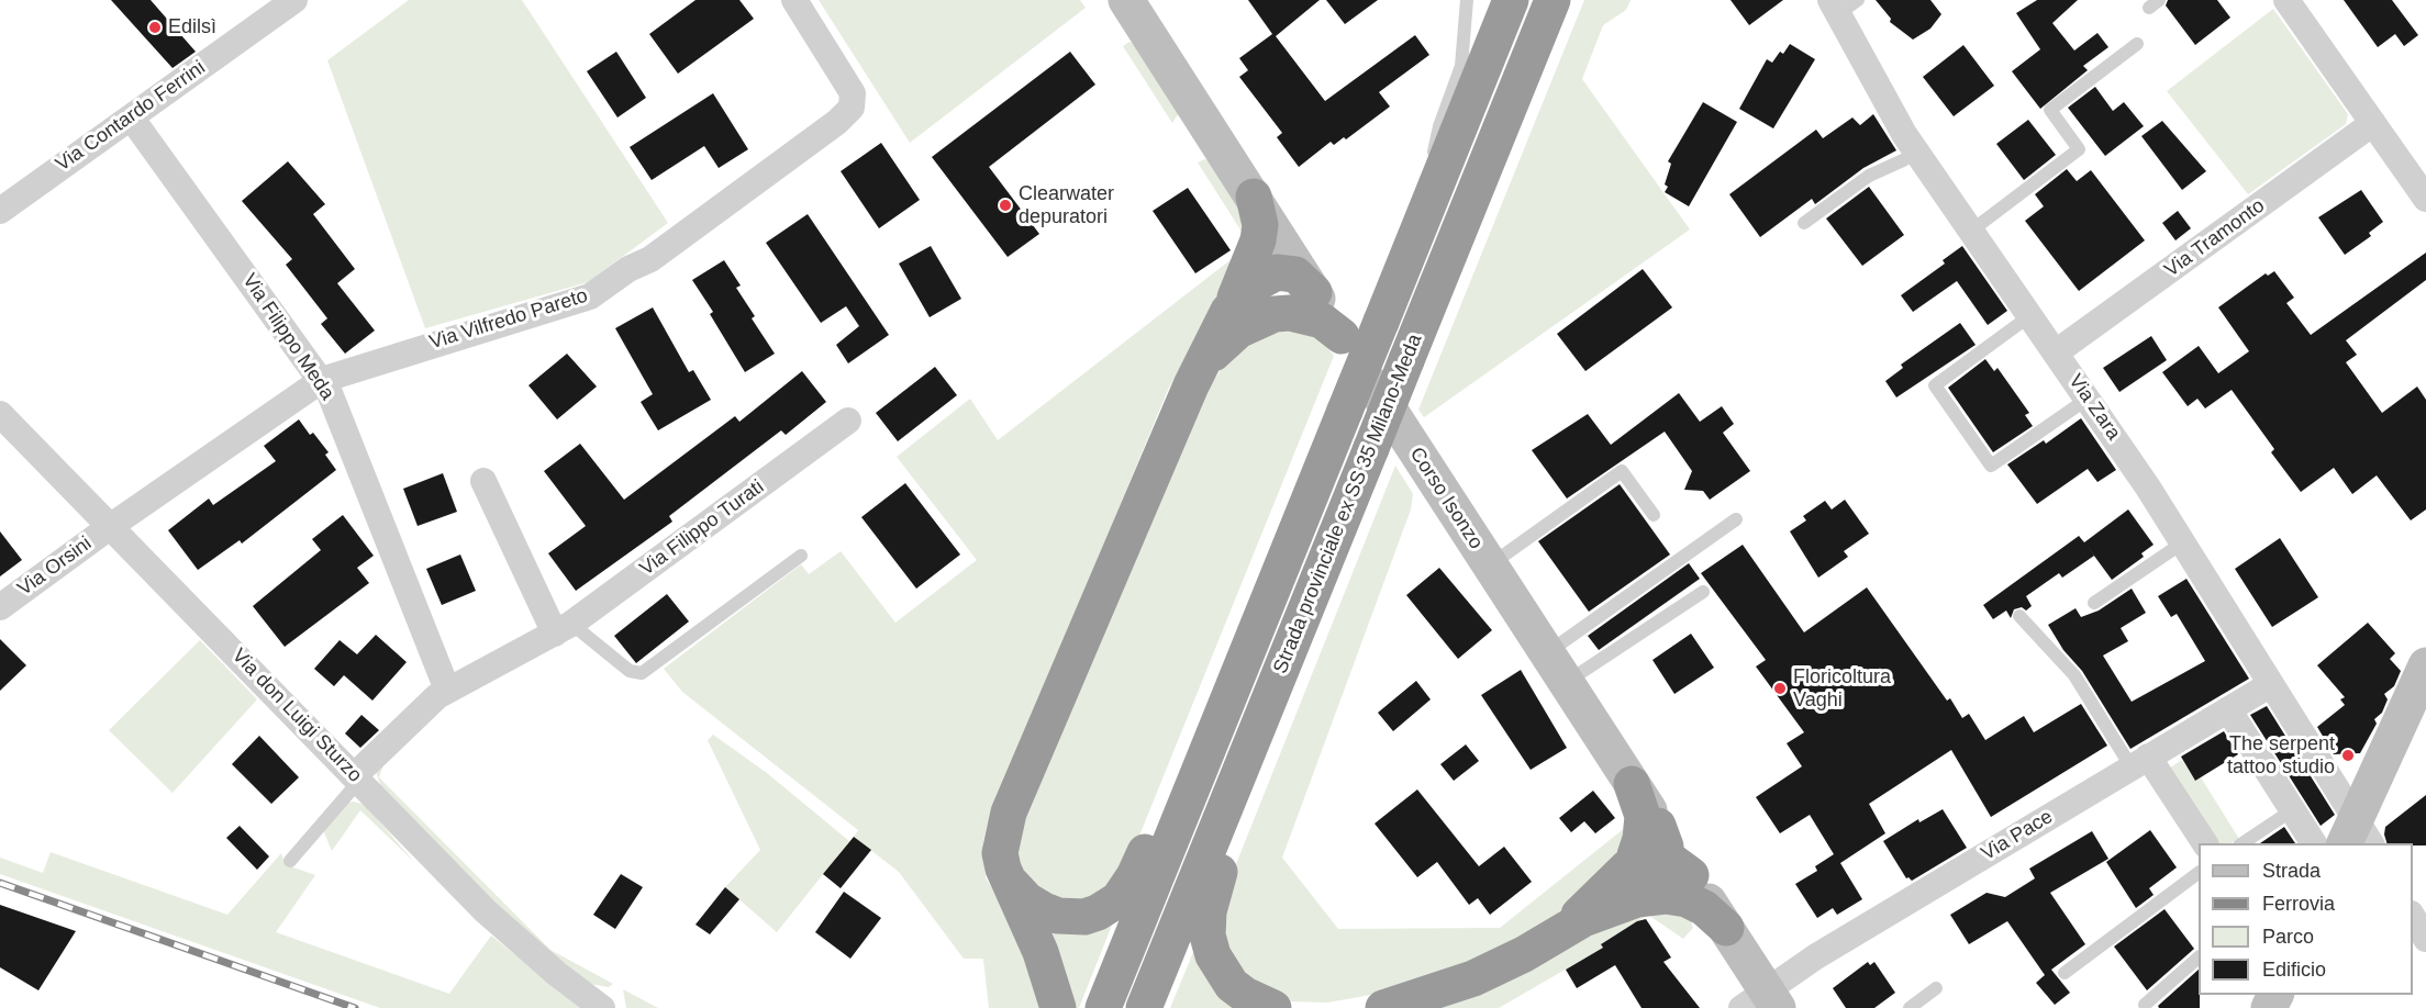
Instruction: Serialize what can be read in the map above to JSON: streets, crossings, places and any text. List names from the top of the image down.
{
  "streets": {
    "highway": ["Strada provinciale ex SS 35 Milano-Meda"],
    "street": [
      "Via Contardo Ferrini",
      "Via Tramonto",
      "Via Vilfredo Pareto",
      "Via Filippo Meda",
      "Via Zara",
      "Corso Isonzo",
      "Via Filippo Turati",
      "Via Orsini",
      "Via don Luigi Sturzo",
      "Via Pace"
    ]
  },
  "crossings": [
    ["Via Contardo Ferrini", "Via Filippo Meda"],
    ["Via Tramonto", "Via Zara"],
    ["Via Vilfredo Pareto", "Via Filippo Meda"],
    ["Via Vilfredo Pareto", "Via Orsini"],
    ["Via Vilfredo Pareto", "Via don Luigi Sturzo"],
    ["Via Filippo Meda", "Via Filippo Turati"],
    ["Via Zara", "Via Pace"],
    ["Corso Isonzo", "Via Pace"],
    ["Via Filippo Turati", "Via don Luigi Sturzo"],
    ["Via Orsini", "Via don Luigi Sturzo"]
  ],
  "places": [
    "Edilsì",
    "Clearwater depuratori",
    "Floricoltura Vaghi",
    "The serpent tattoo studio"
  ],
  "legend": [
    "Strada",
    "Ferrovia",
    "Parco",
    "Edificio"
  ]
}
